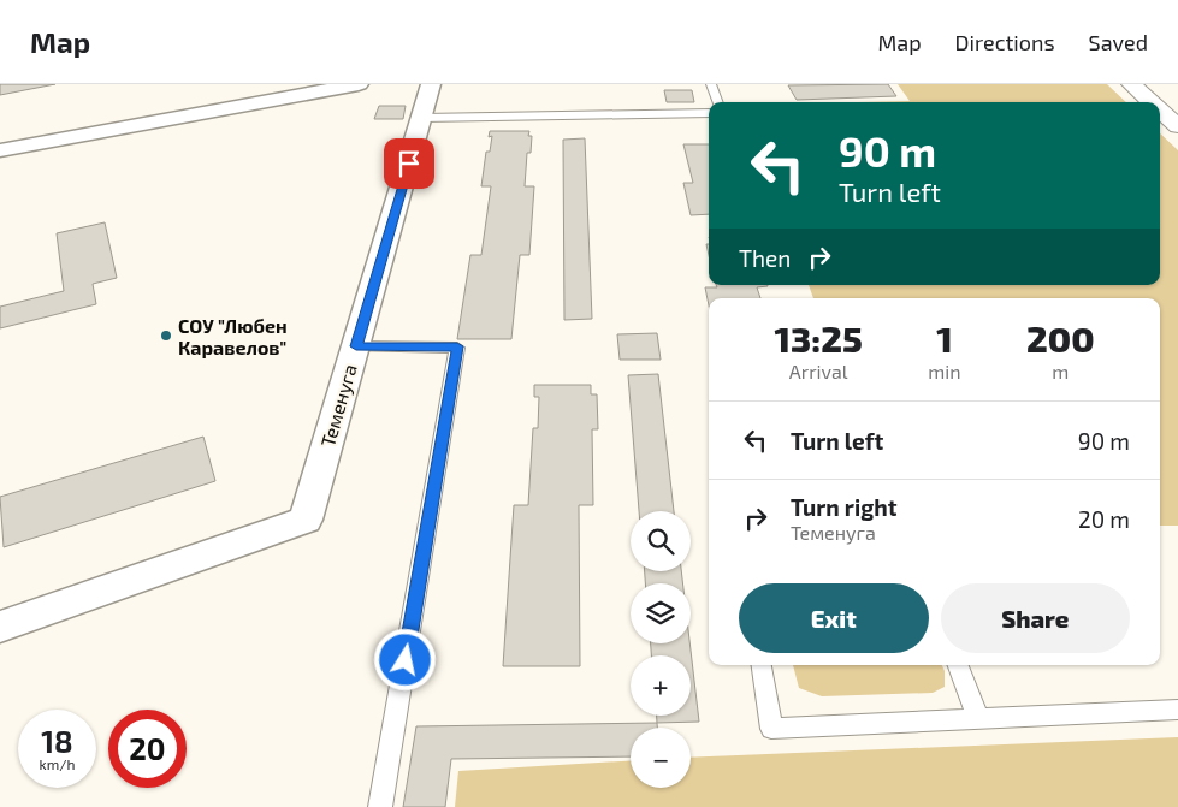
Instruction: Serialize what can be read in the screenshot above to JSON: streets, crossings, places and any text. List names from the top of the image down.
{
  "streets": {
    "street": ["Теменуга"]
  },
  "places": ["СОУ \"Любен Каравелов\""],
  "page": {
    "header": "Map",
    "nav": ["Map", "Directions", "Saved"],
    "turn": ["90 m", "Turn left"],
    "then": "Then",
    "eta": [
      "13:25",
      "Arrival",
      "1",
      "min",
      "200",
      "m"
    ],
    "list": [
      {
        "name": "Turn left",
        "value": "90 m"
      },
      {
        "name": "Turn right",
        "note": "Теменуга",
        "value": "20 m"
      }
    ],
    "map_buttons": ["+", "−"],
    "buttons": ["Exit", "Share"],
    "speed": "18 km/h",
    "limit": "20"
  }
}
